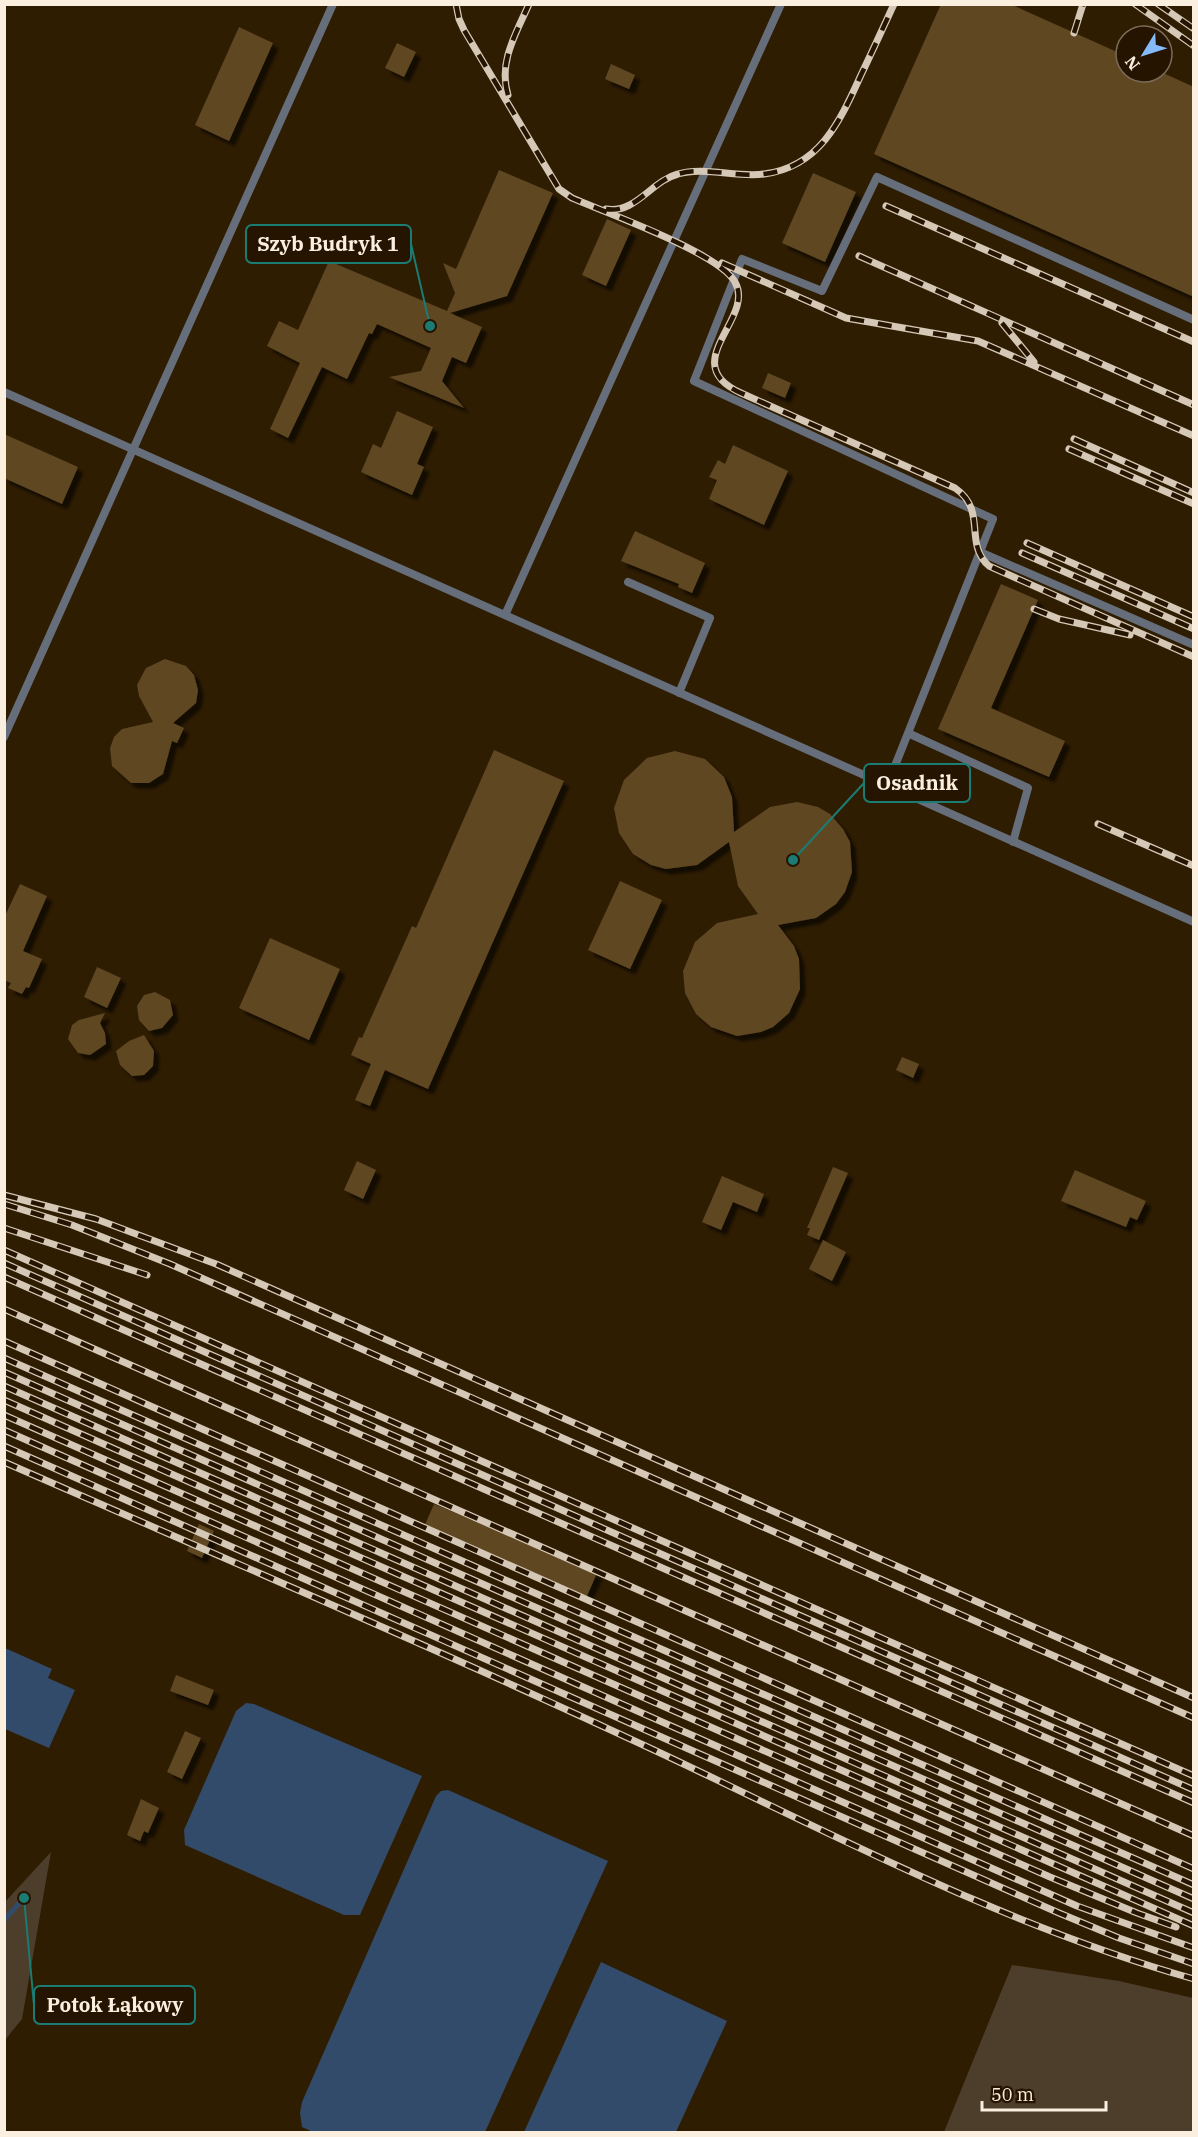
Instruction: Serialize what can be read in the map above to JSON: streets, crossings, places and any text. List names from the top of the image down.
{
  "places": ["Szyb Budryk 1", "Osadnik", "Potok Łąkowy"],
  "scale_bar": "50 m",
  "north": "bottom left"
}
